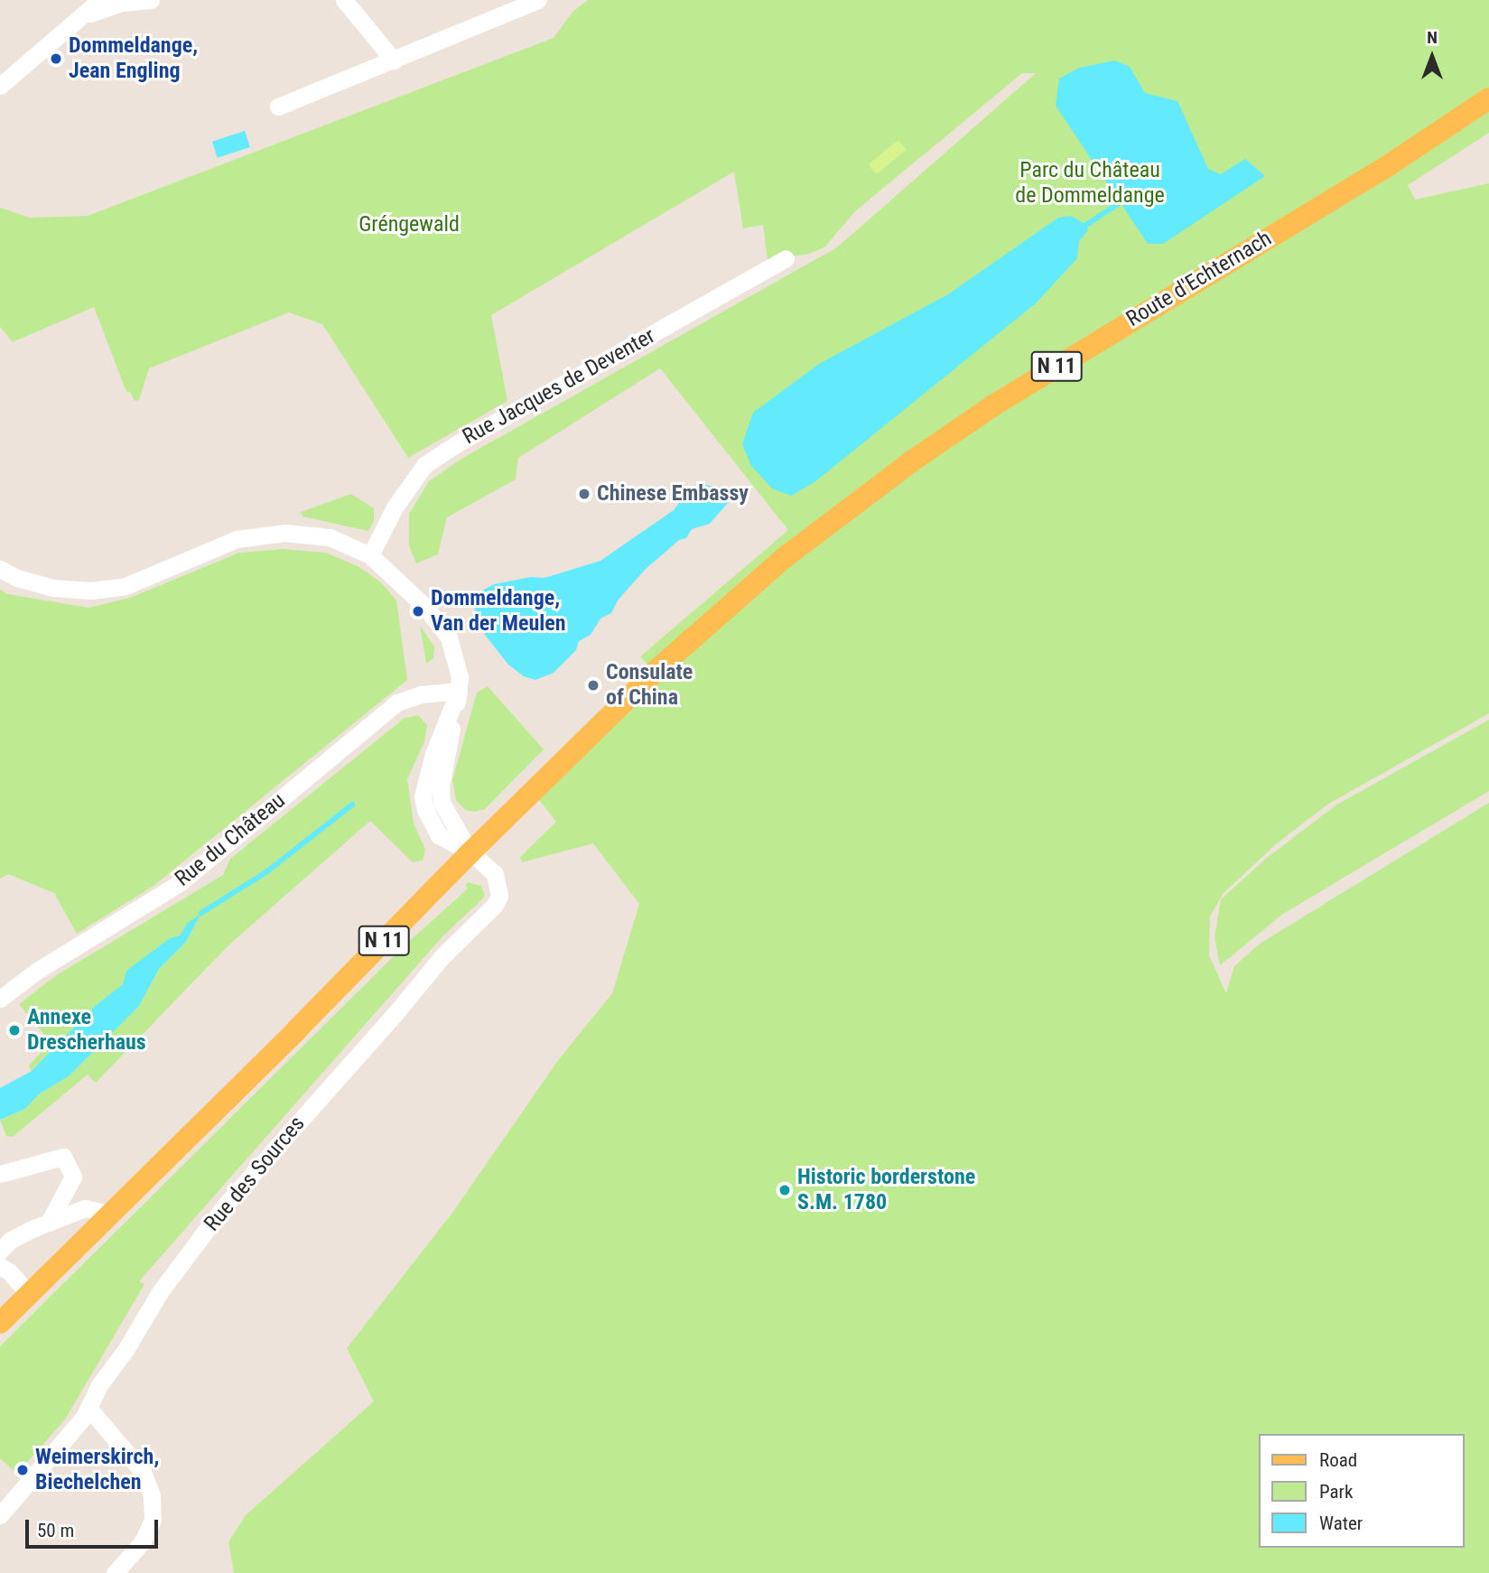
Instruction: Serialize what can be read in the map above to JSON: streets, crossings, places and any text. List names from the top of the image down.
{
  "streets": {
    "main road": ["Route d'Echternach", "N 11"],
    "street": ["Rue Jacques de Deventer", "Rue du Château", "Rue des Sources"]
  },
  "crossings": [
    ["Route d'Echternach", "N 11"],
    ["Route d'Echternach", "Rue des Sources"],
    ["N 11", "Rue des Sources"],
    ["Rue Jacques de Deventer", "Rue des Sources"],
    ["Rue du Château", "Rue des Sources"]
  ],
  "parks": ["Parc du Château de Dommeldange", "Gréngewald"],
  "places": [
    "Dommeldange, Jean Engling",
    "Chinese Embassy",
    "Dommeldange, Van der Meulen",
    "Consulate of China",
    "Annexe Drescherhaus",
    "Historic borderstone S.M. 1780",
    "Weimerskirch, Biechelchen"
  ],
  "legend": ["Road", "Park", "Water"],
  "scale_bar": "50 m",
  "north": "top"
}
